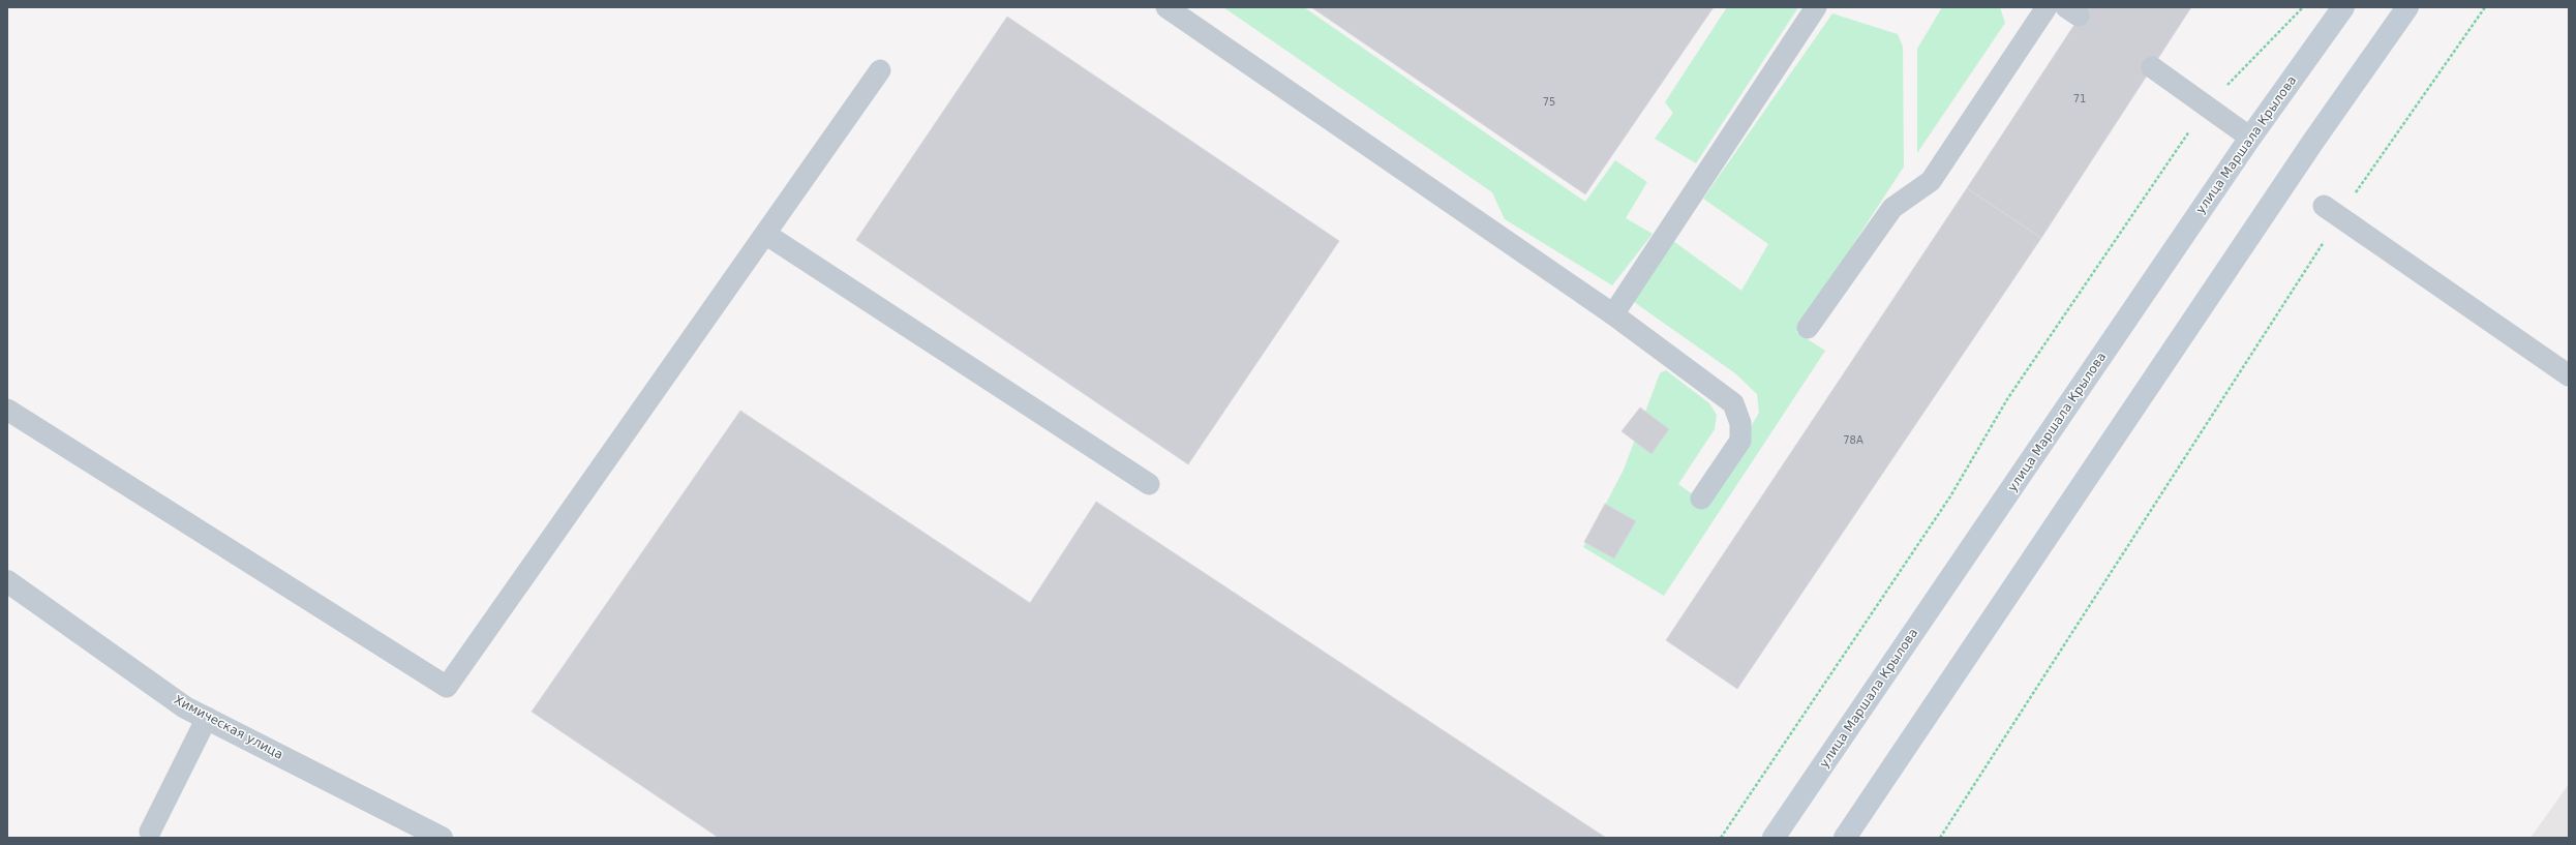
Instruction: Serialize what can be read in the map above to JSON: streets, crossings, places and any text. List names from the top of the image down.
{
  "streets": {
    "main road": ["улица Маршала Крылова"],
    "street": ["Химическая улица"]
  },
  "house_numbers": ["71", "75", "78А"]
}
